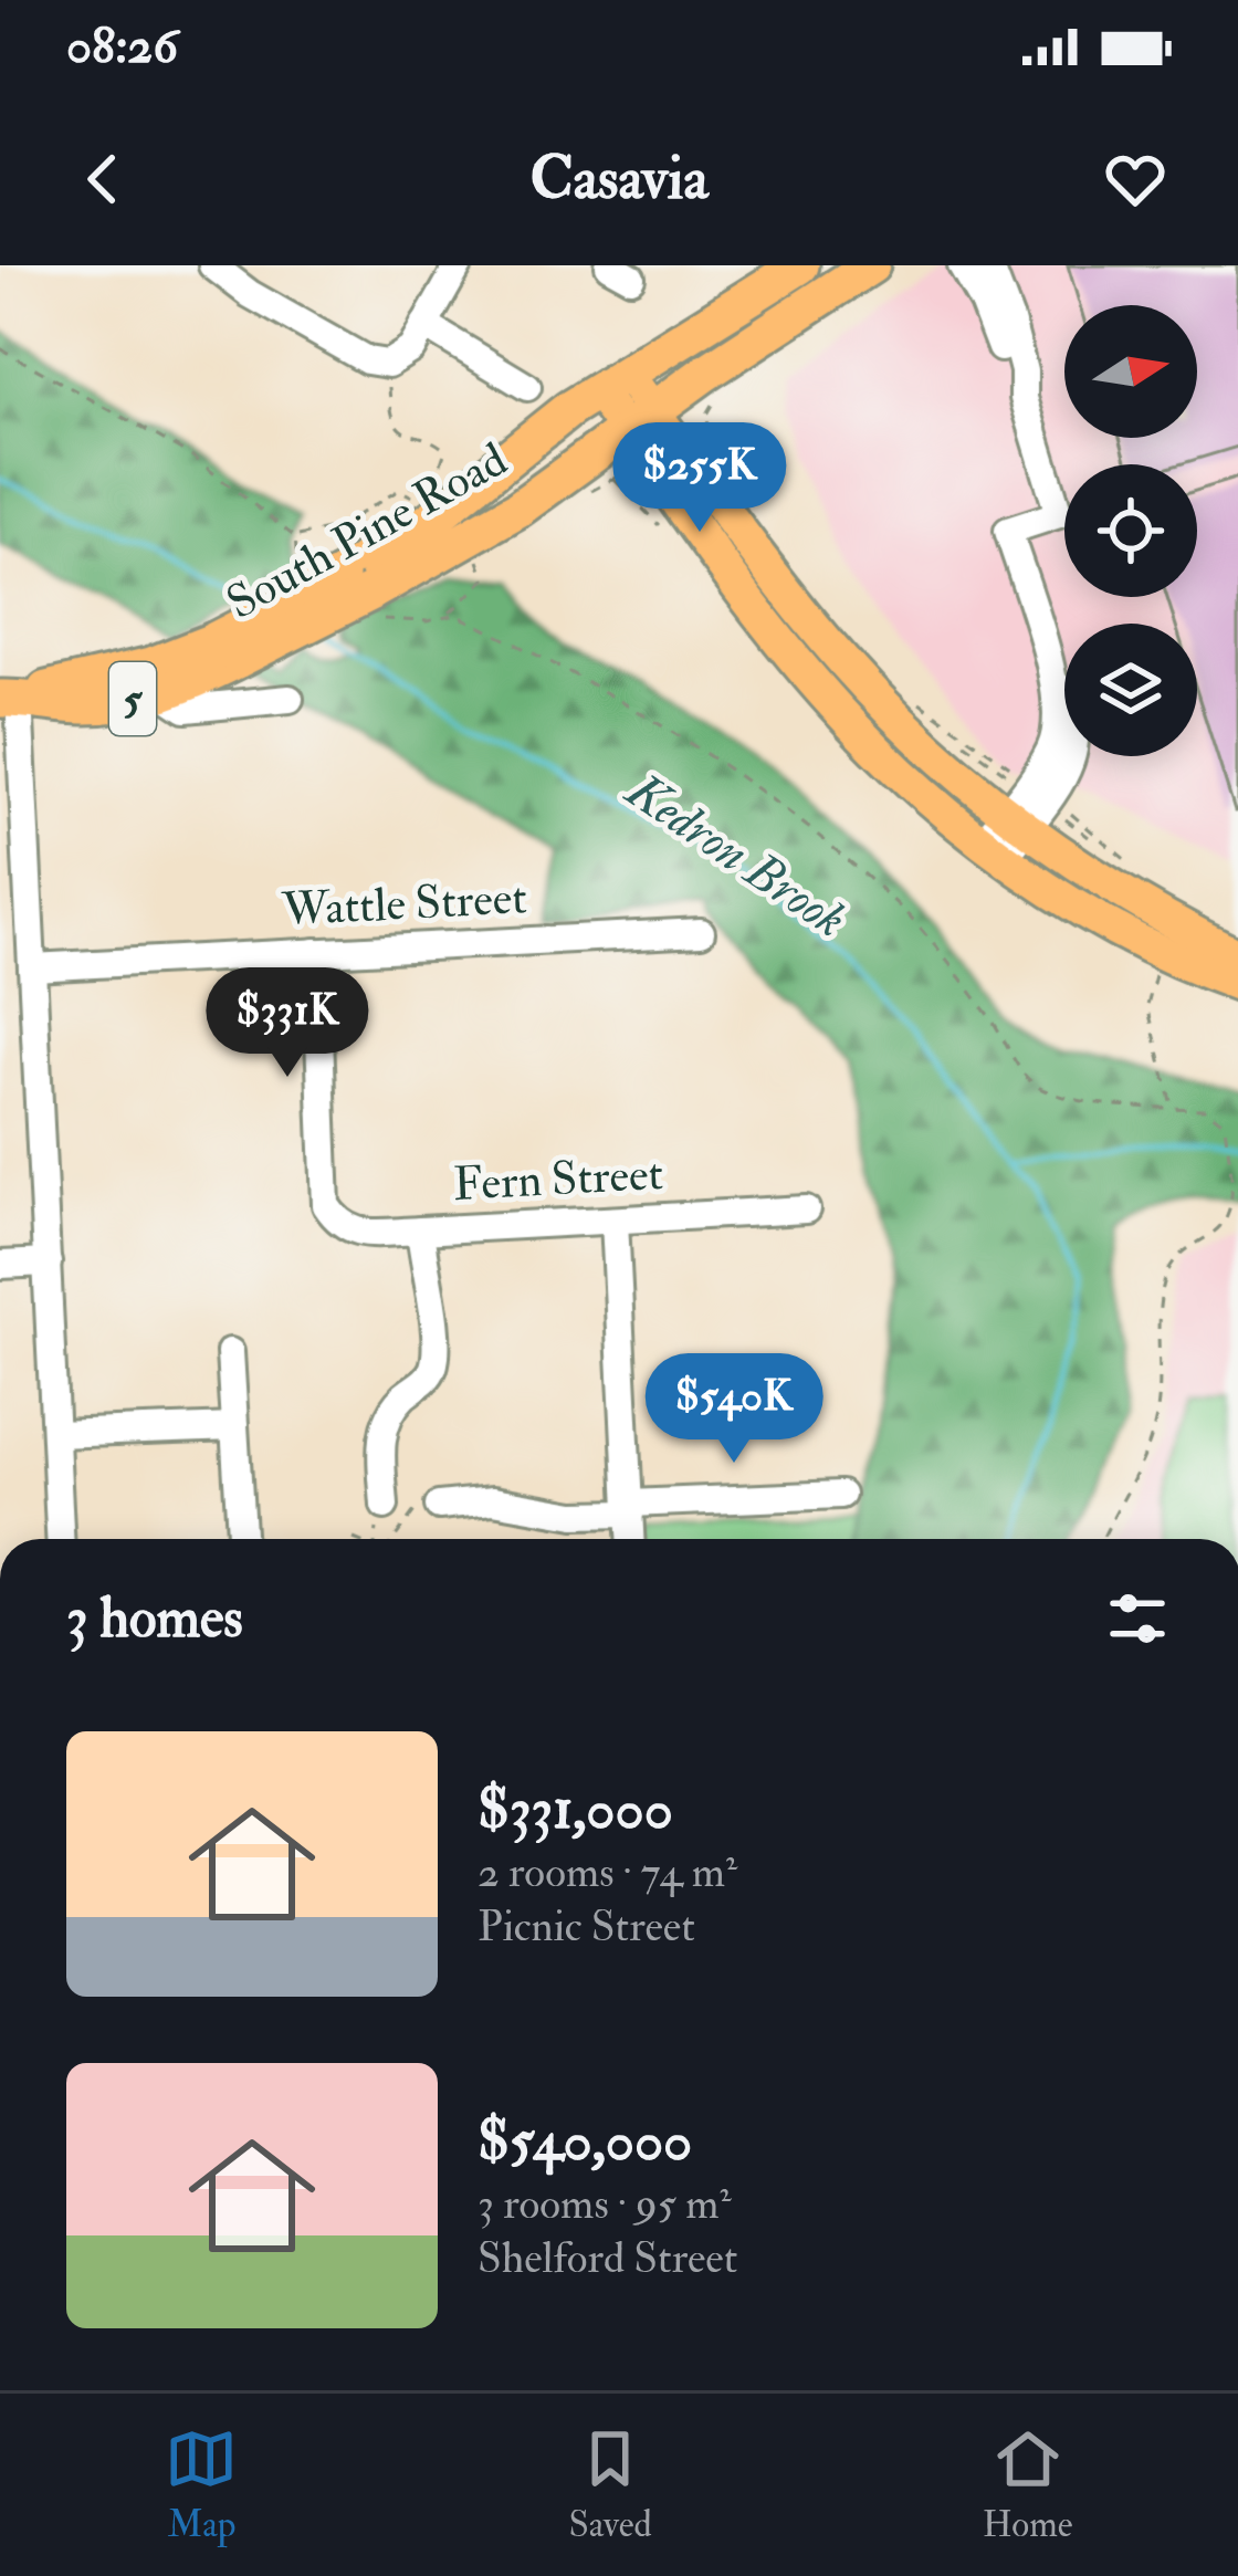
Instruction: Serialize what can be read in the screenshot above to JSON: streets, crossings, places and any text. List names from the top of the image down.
{
  "streets": {
    "highway": ["South Pine Road", "5"],
    "street": ["Wattle Street", "Fern Street"]
  },
  "crossings": [
    ["Wattle Street", "Fern Street"]
  ],
  "water": ["Kedron Brook"],
  "north": "right",
  "page": {
    "status": "08:26",
    "header": "Casavia",
    "price": ["$255K", "$331K", "$540K"],
    "heading": "3 homes",
    "list": [
      {
        "name": "$331,000",
        "note": "2 rooms · 74 m² · Picnic Street"
      },
      {
        "name": "$540,000",
        "note": "3 rooms · 95 m² · Shelford Street"
      }
    ],
    "tabs": ["Map", "Saved", "Home"]
  }
}
